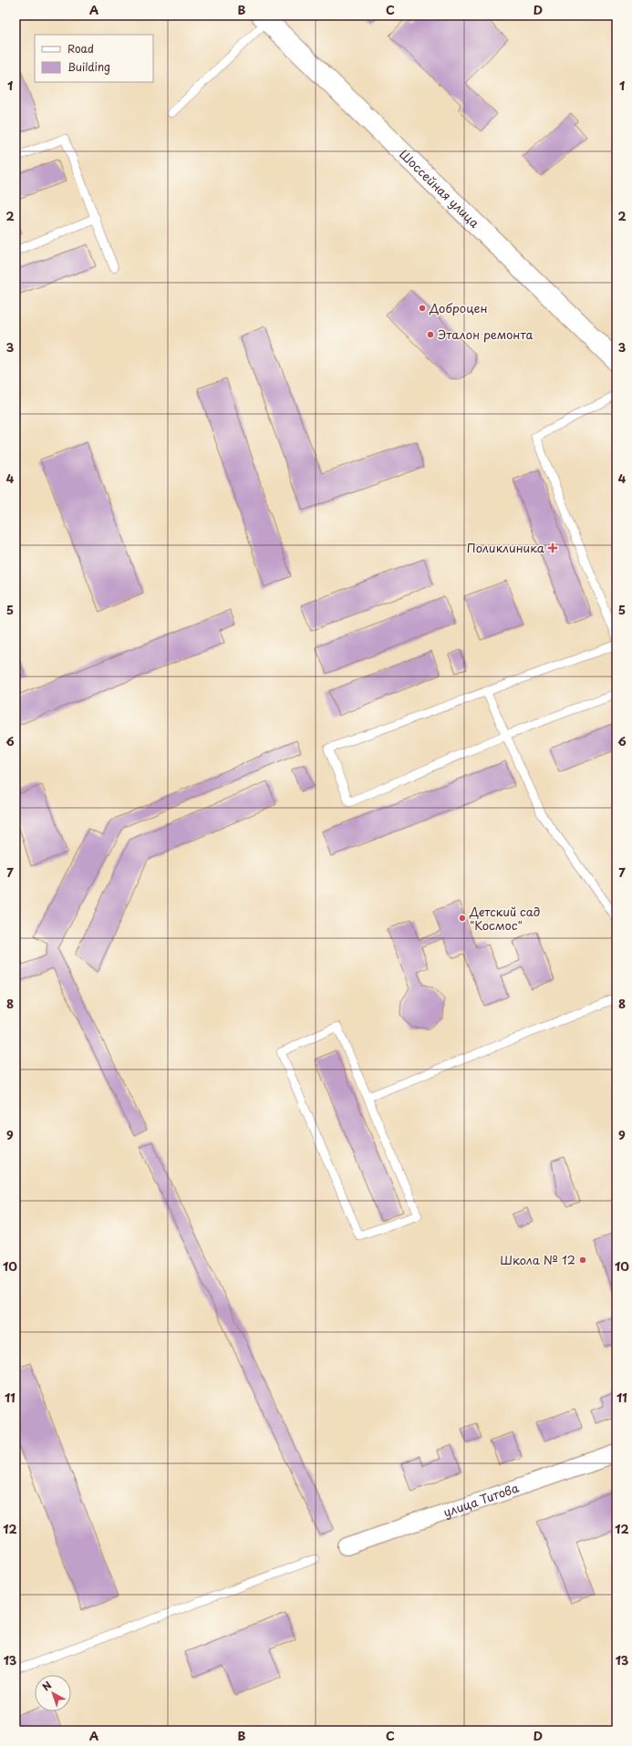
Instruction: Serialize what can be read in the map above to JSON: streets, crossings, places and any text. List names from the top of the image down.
{
  "streets": {
    "street": ["Шоссейная улица", "улица Титова"]
  },
  "places": {
    "other": [
      "Доброцен",
      "Эталон ремонта",
      "Детский сад \"Космос\"",
      "Школа № 12"
    ],
    "health": ["Поликлиника"]
  },
  "legend": ["Road", "Building"],
  "north": "top left",
  "grid": {
    "columns": [
      "A",
      "B",
      "C",
      "D"
    ],
    "rows": [
      "1",
      "2",
      "3",
      "4",
      "5",
      "6",
      "7",
      "8",
      "9",
      "10",
      "11",
      "12",
      "13"
    ]
  }
}
